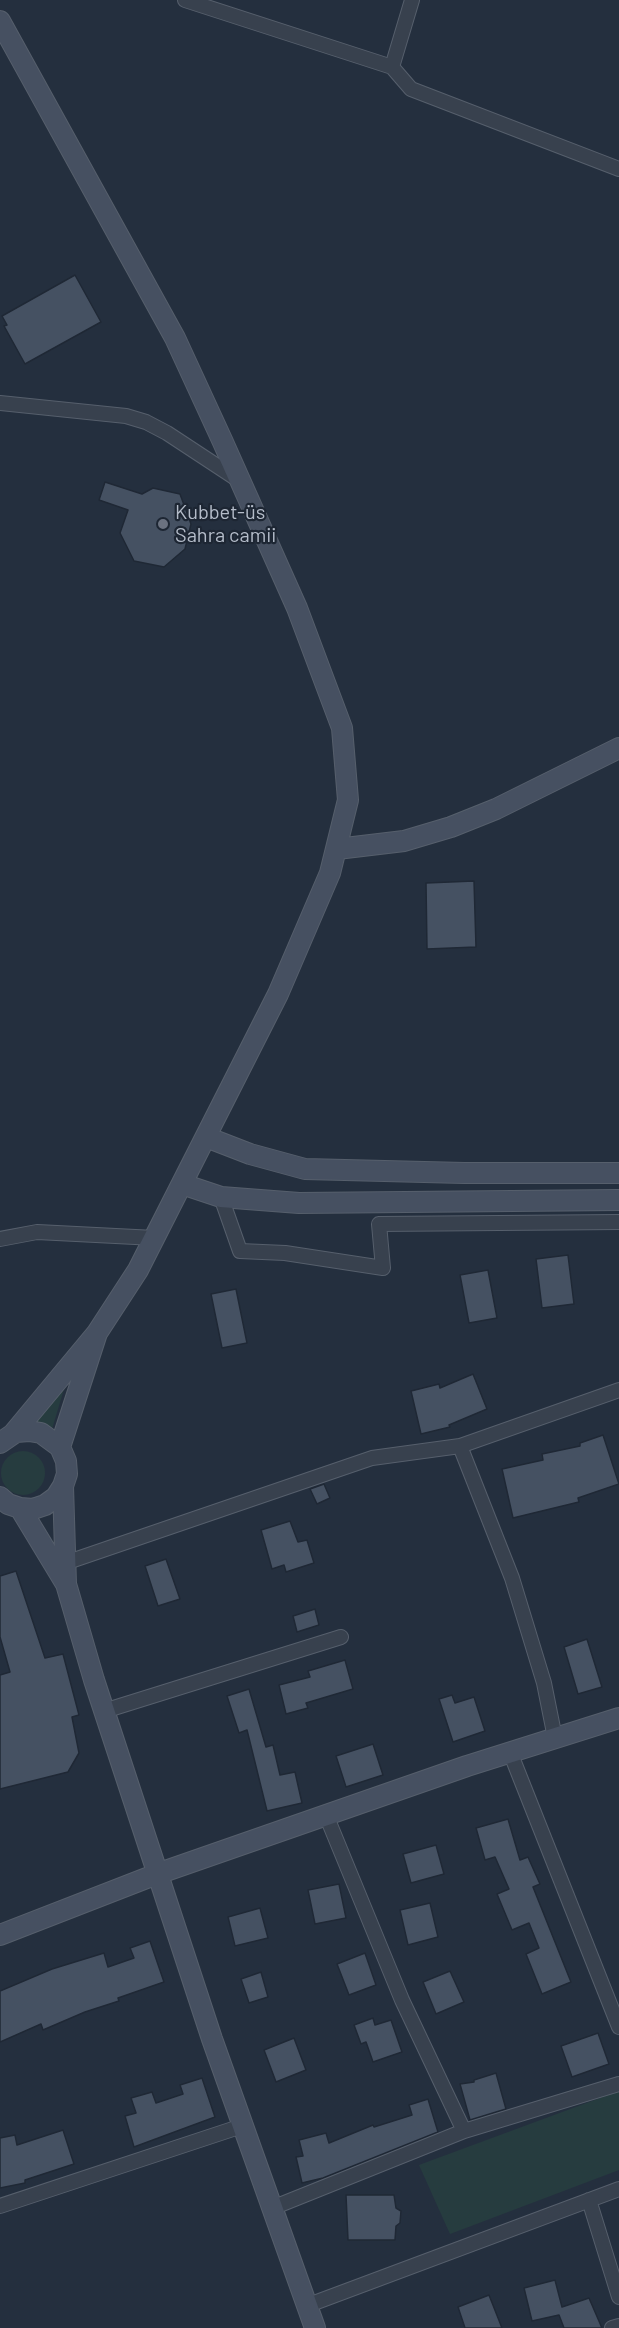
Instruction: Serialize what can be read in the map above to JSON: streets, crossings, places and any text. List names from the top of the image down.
{
  "places": ["Kubbet-üs Sahra camii"]
}
